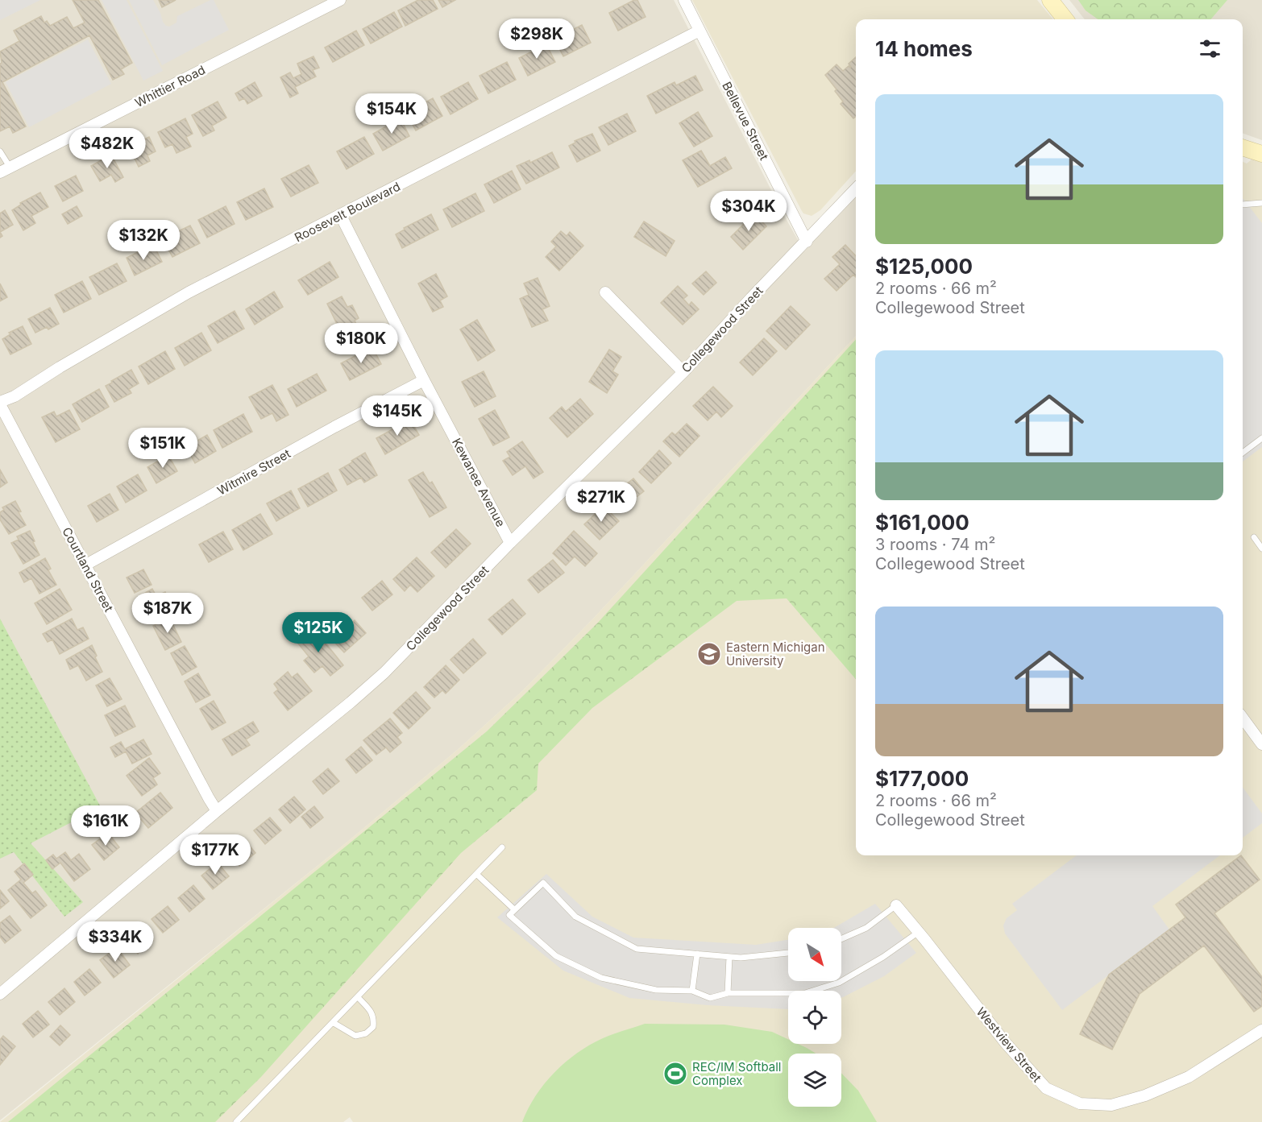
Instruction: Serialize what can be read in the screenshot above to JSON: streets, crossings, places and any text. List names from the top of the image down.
{
  "streets": {
    "street": [
      "Whittier Road",
      "Bellevue Street",
      "Roosevelt Boulevard",
      "Collegewood Street",
      "Witmire Street",
      "Kewanee Avenue",
      "Courtland Street",
      "Westview Street"
    ]
  },
  "crossings": [
    ["Bellevue Street", "Roosevelt Boulevard"],
    ["Bellevue Street", "Collegewood Street"],
    ["Roosevelt Boulevard", "Kewanee Avenue"],
    ["Roosevelt Boulevard", "Courtland Street"],
    ["Collegewood Street", "Kewanee Avenue"],
    ["Collegewood Street", "Courtland Street"],
    ["Witmire Street", "Kewanee Avenue"],
    ["Witmire Street", "Courtland Street"]
  ],
  "places": {
    "school or university": ["Eastern Michigan University"],
    "sports": ["REC/IM Softball Complex"]
  },
  "north": "bottom right",
  "page": {
    "price": [
      "$298K",
      "$154K",
      "$482K",
      "$304K",
      "$132K",
      "$180K",
      "$145K",
      "$151K",
      "$271K",
      "$187K",
      "$125K",
      "$161K",
      "$177K",
      "$334K"
    ],
    "heading": "14 homes",
    "list": [
      {
        "name": "$125,000",
        "note": "2 rooms · 66 m² · Collegewood Street"
      },
      {
        "name": "$161,000",
        "note": "3 rooms · 74 m² · Collegewood Street"
      },
      {
        "name": "$177,000",
        "note": "2 rooms · 66 m² · Collegewood Street"
      }
    ]
  }
}
